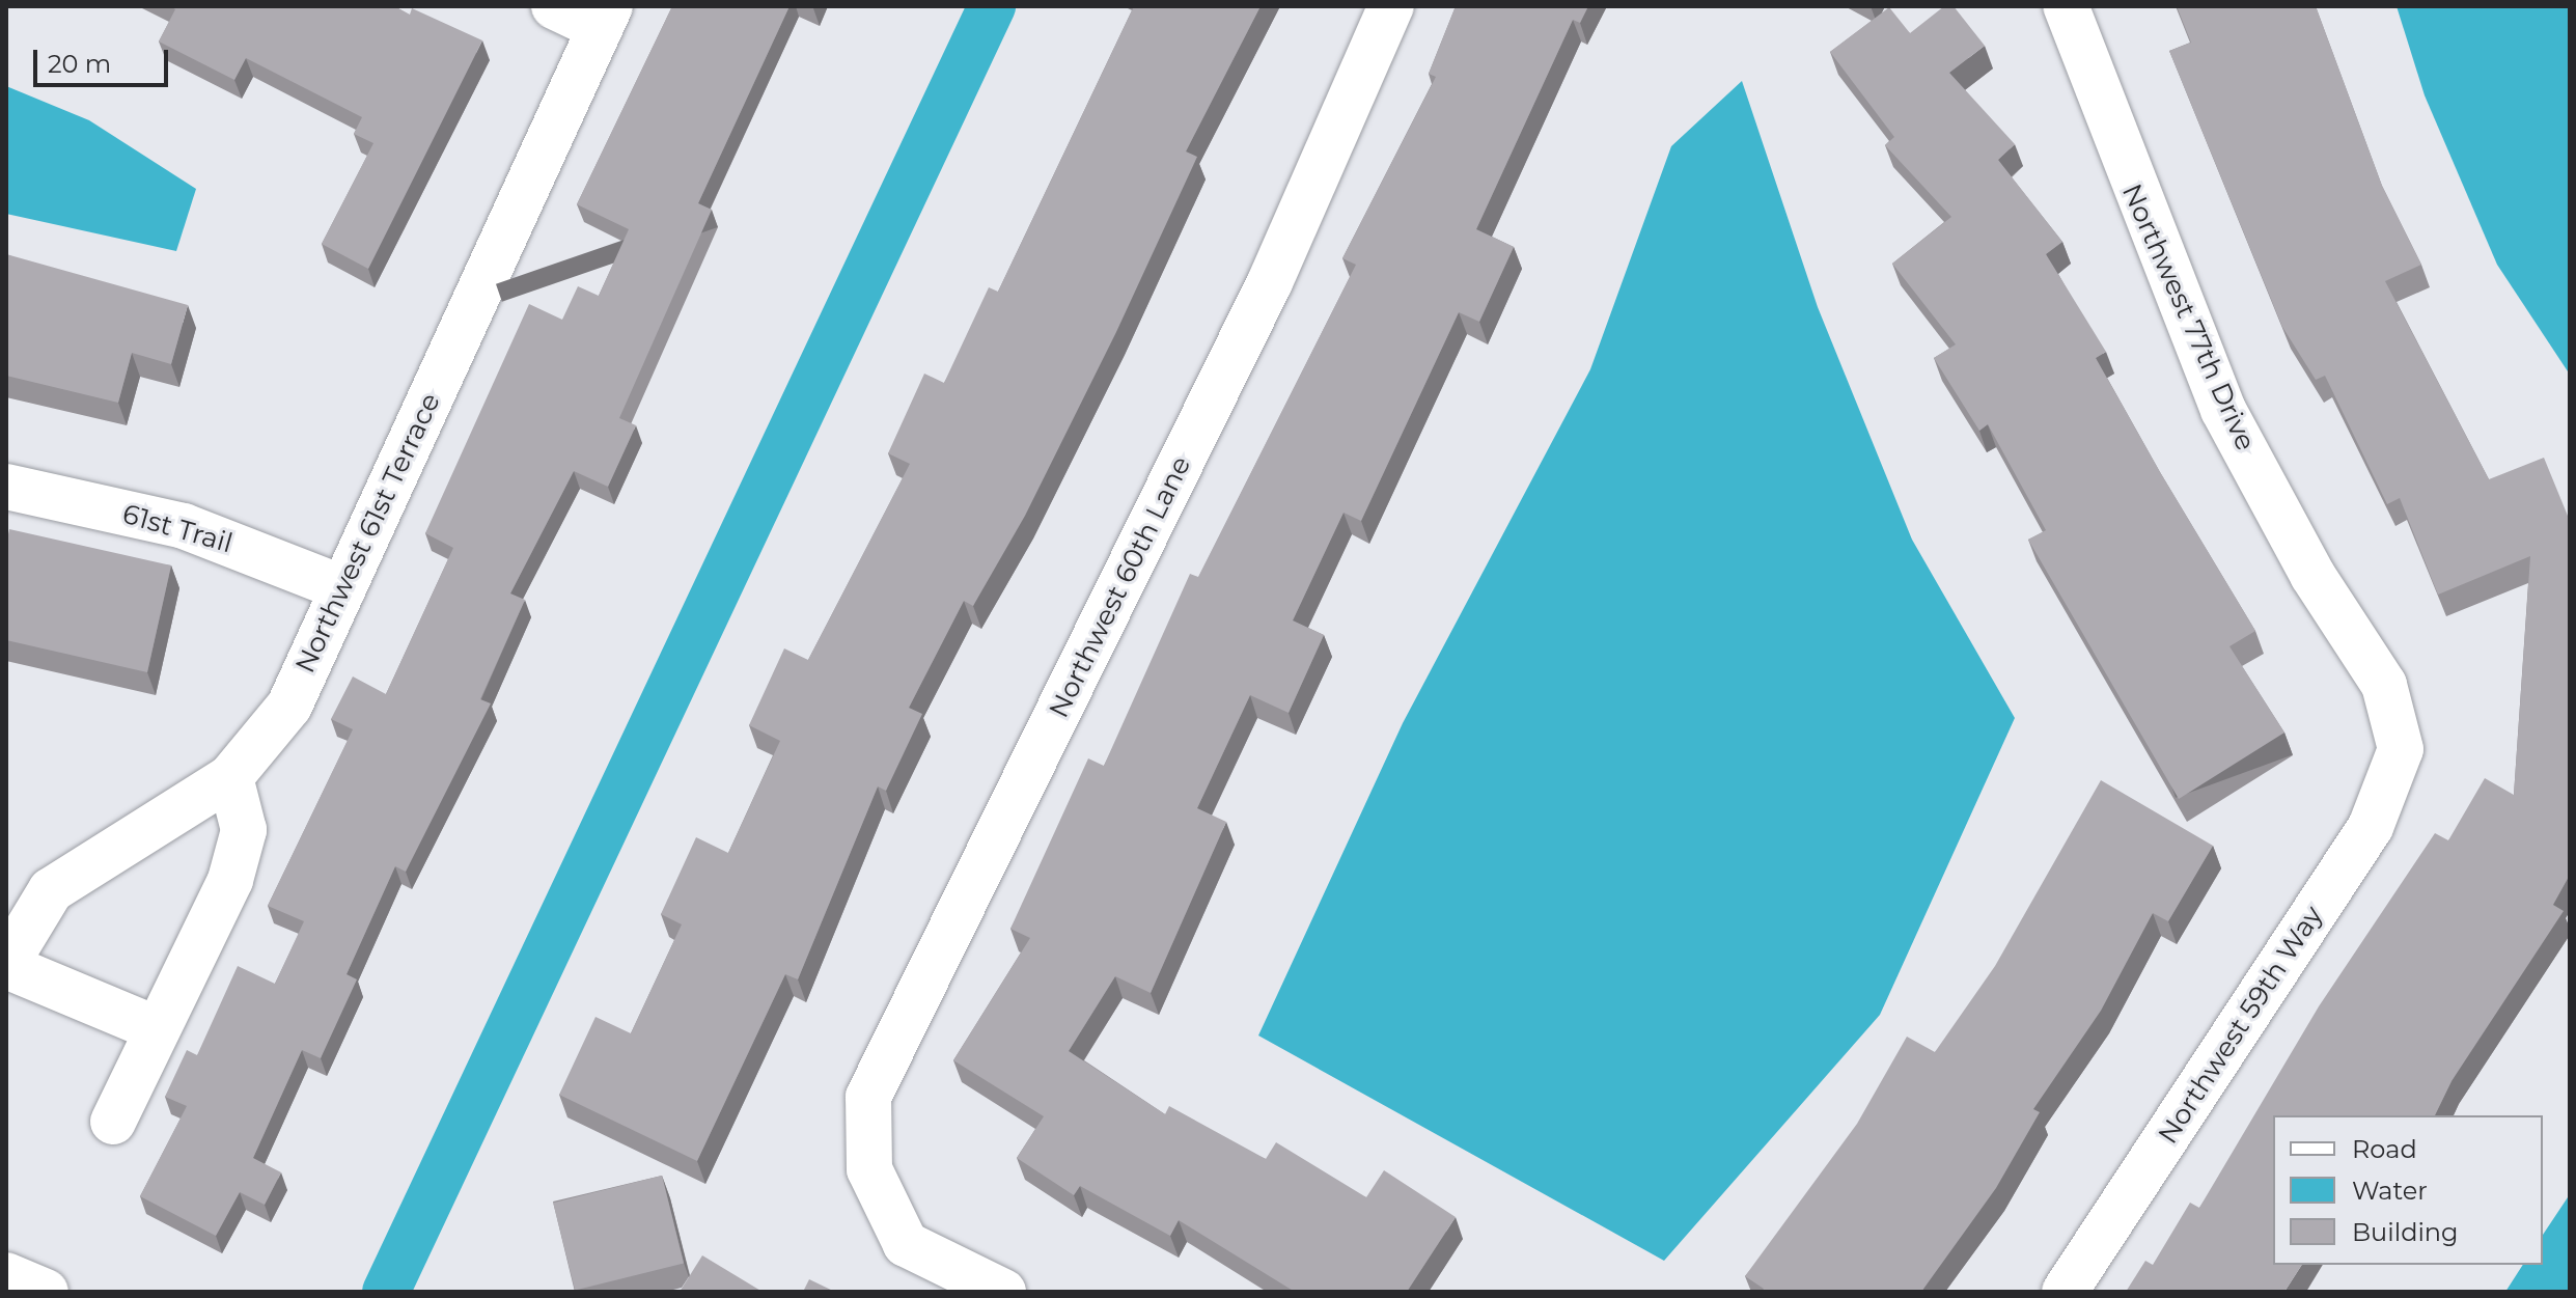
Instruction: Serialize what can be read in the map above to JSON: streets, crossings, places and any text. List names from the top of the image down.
{
  "streets": {
    "street": [
      "Northwest 77th Drive",
      "61st Trail",
      "Northwest 61st Terrace",
      "Northwest 60th Lane",
      "Northwest 59th Way"
    ]
  },
  "crossings": [
    ["Northwest 77th Drive", "Northwest 59th Way"],
    ["61st Trail", "Northwest 61st Terrace"]
  ],
  "legend": ["Road", "Water", "Building"],
  "scale_bar": "20 m"
}
